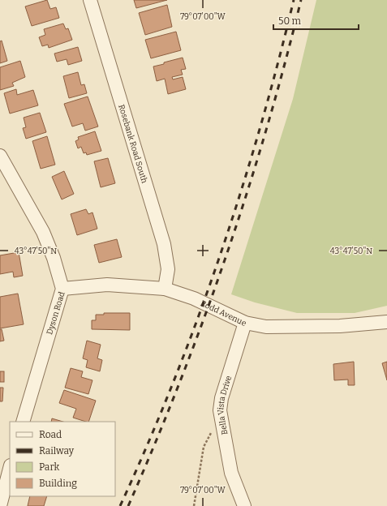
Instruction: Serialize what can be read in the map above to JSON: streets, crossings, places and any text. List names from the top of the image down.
{
  "streets": {
    "street": [
      "Rosebank Road South",
      "Rodd Avenue",
      "Dyson Road",
      "Bella Vista Drive"
    ]
  },
  "crossings": [
    ["Rosebank Road South", "Rodd Avenue"],
    ["Rodd Avenue", "Dyson Road"],
    ["Rodd Avenue", "Bella Vista Drive"]
  ],
  "legend": [
    "Road",
    "Railway",
    "Park",
    "Building"
  ],
  "scale_bar": "50 m",
  "coordinates": ["79°07'00\"W", "43°47'50\"N"]
}
